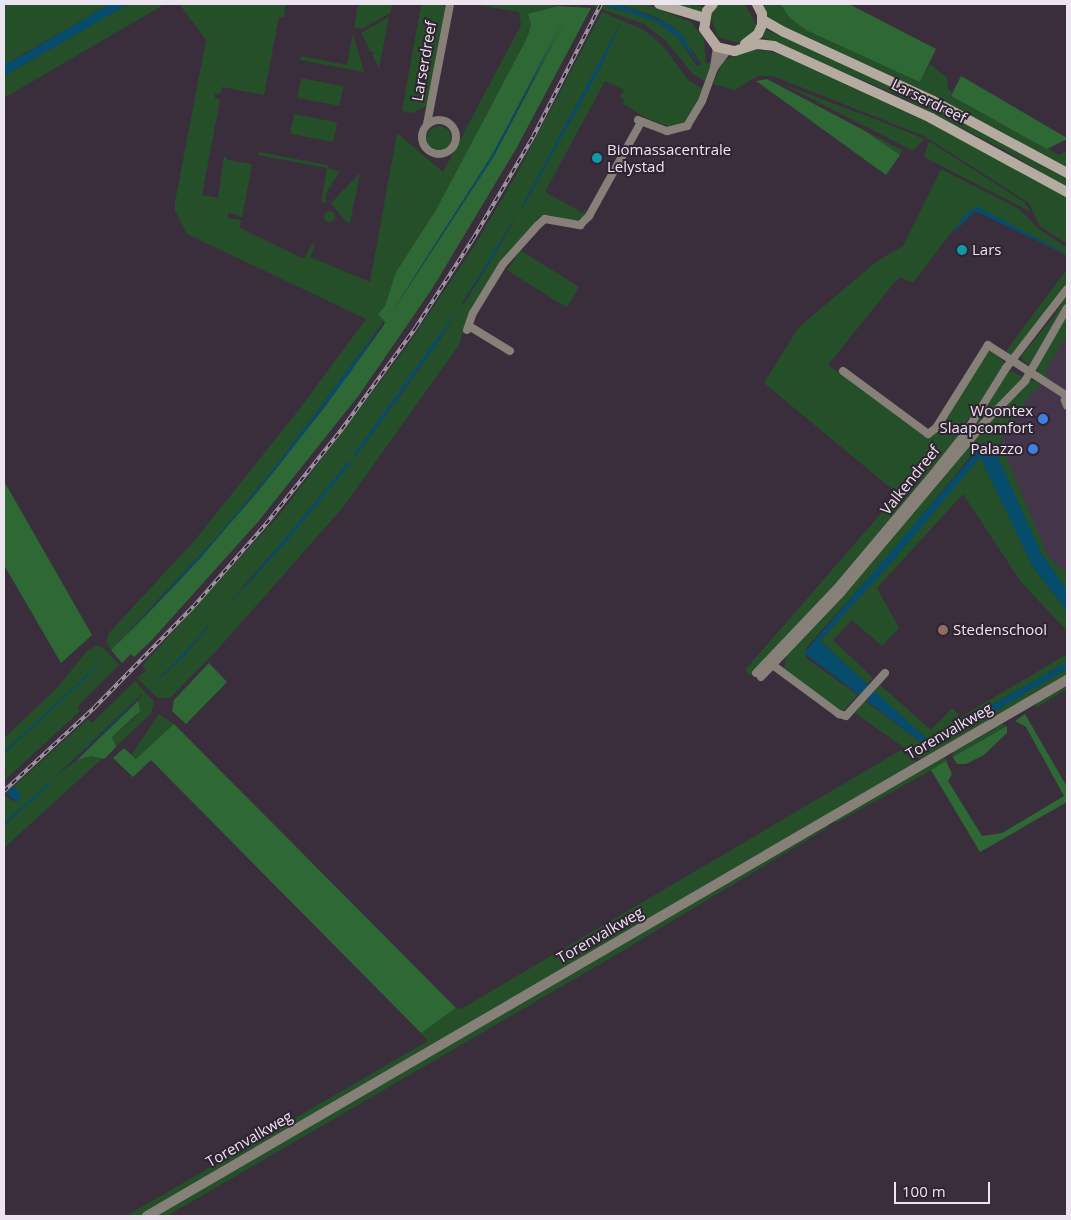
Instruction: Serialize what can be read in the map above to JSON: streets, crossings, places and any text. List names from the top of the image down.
{
  "streets": {
    "main road": ["Larserdreef"],
    "street": ["Valkendreef", "Torenvalkweg"]
  },
  "places": [
    "Biomassacentrale Lelystad",
    "Lars",
    "Woontex Slaapcomfort",
    "Palazzo",
    "Stedenschool"
  ],
  "scale_bar": "100 m"
}
